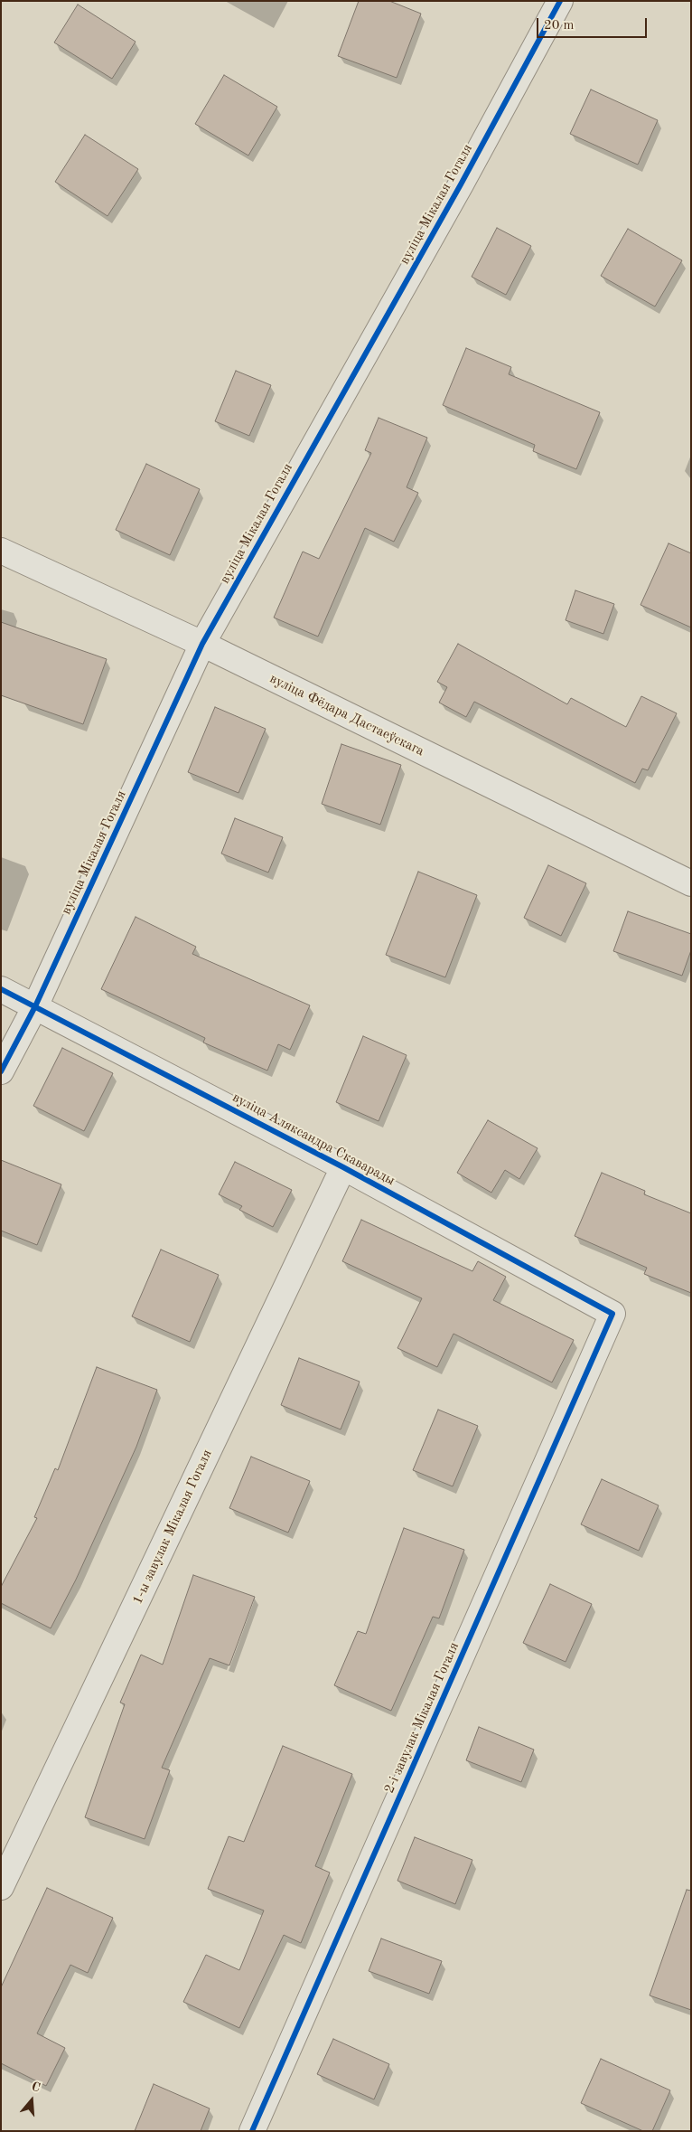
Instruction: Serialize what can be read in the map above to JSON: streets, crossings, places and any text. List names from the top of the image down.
{
  "streets": {
    "street": [
      "вуліца Мікалая Гогаля",
      "вуліца Фёдара Дастаеўскага",
      "вуліца Аляксандра Скаварады",
      "1-ы завулак Мікалая Гогаля",
      "2-і завулак Мікалая Гогаля"
    ]
  },
  "crossings": [
    ["вуліца Мікалая Гогаля", "вуліца Фёдара Дастаеўскага"],
    ["вуліца Мікалая Гогаля", "вуліца Аляксандра Скаварады"],
    ["вуліца Аляксандра Скаварады", "1-ы завулак Мікалая Гогаля"],
    ["вуліца Аляксандра Скаварады", "2-і завулак Мікалая Гогаля"]
  ],
  "scale_bar": "20 m",
  "north": "top"
}
